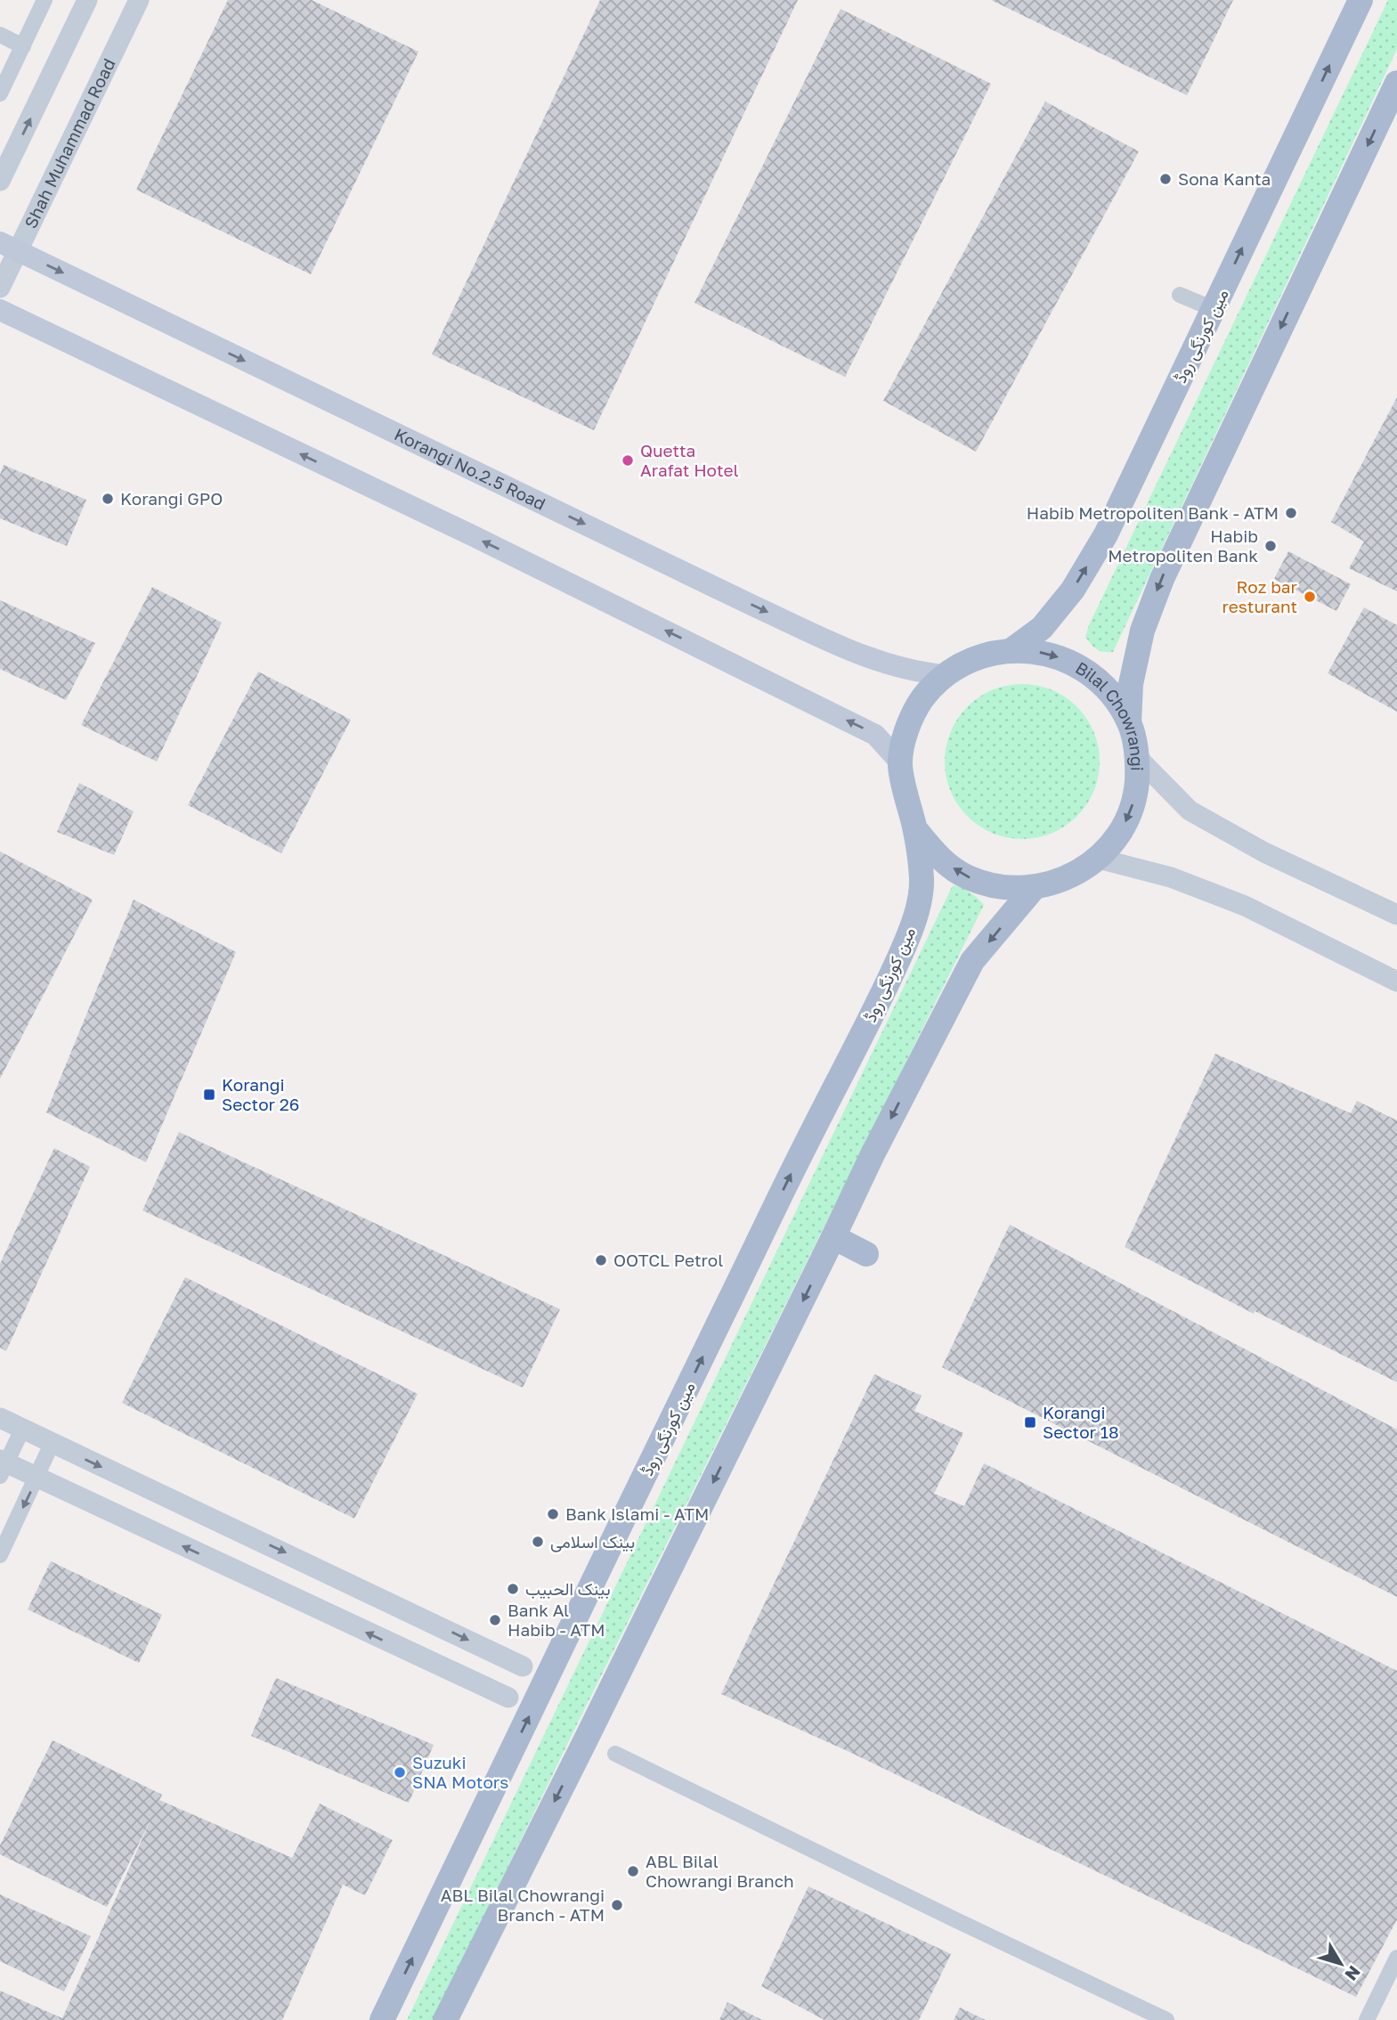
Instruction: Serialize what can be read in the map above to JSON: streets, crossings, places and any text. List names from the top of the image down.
{
  "streets": {
    "main road": ["مین کورنگی روڈ", "Korangi No.2.5 Road", "Bilal Chowrangi"],
    "street": ["Shah Muhammad Road"]
  },
  "crossings": [
    ["Shah Muhammad Road", "Korangi No.2.5 Road"],
    ["مین کورنگی روڈ", "Bilal Chowrangi"],
    ["Korangi No.2.5 Road", "Bilal Chowrangi"]
  ],
  "places": {
    "other": [
      "Sona Kanta",
      "Quetta Arafat Hotel",
      "Korangi GPO",
      "Habib Metropoliten Bank - ATM",
      "Habib Metropoliten Bank",
      "Roz bar resturant",
      "OOTCL Petrol",
      "Bank Islami - ATM",
      "بینک اسلامی",
      "بينک الحبيب",
      "Bank Al Habib - ATM",
      "Suzuki SNA Motors",
      "ABL Bilal Chowrangi Branch",
      "ABL Bilal Chowrangi Branch - ATM"
    ],
    "transit": ["Korangi Sector 26", "Korangi Sector 18"]
  },
  "north": "bottom right"
}
